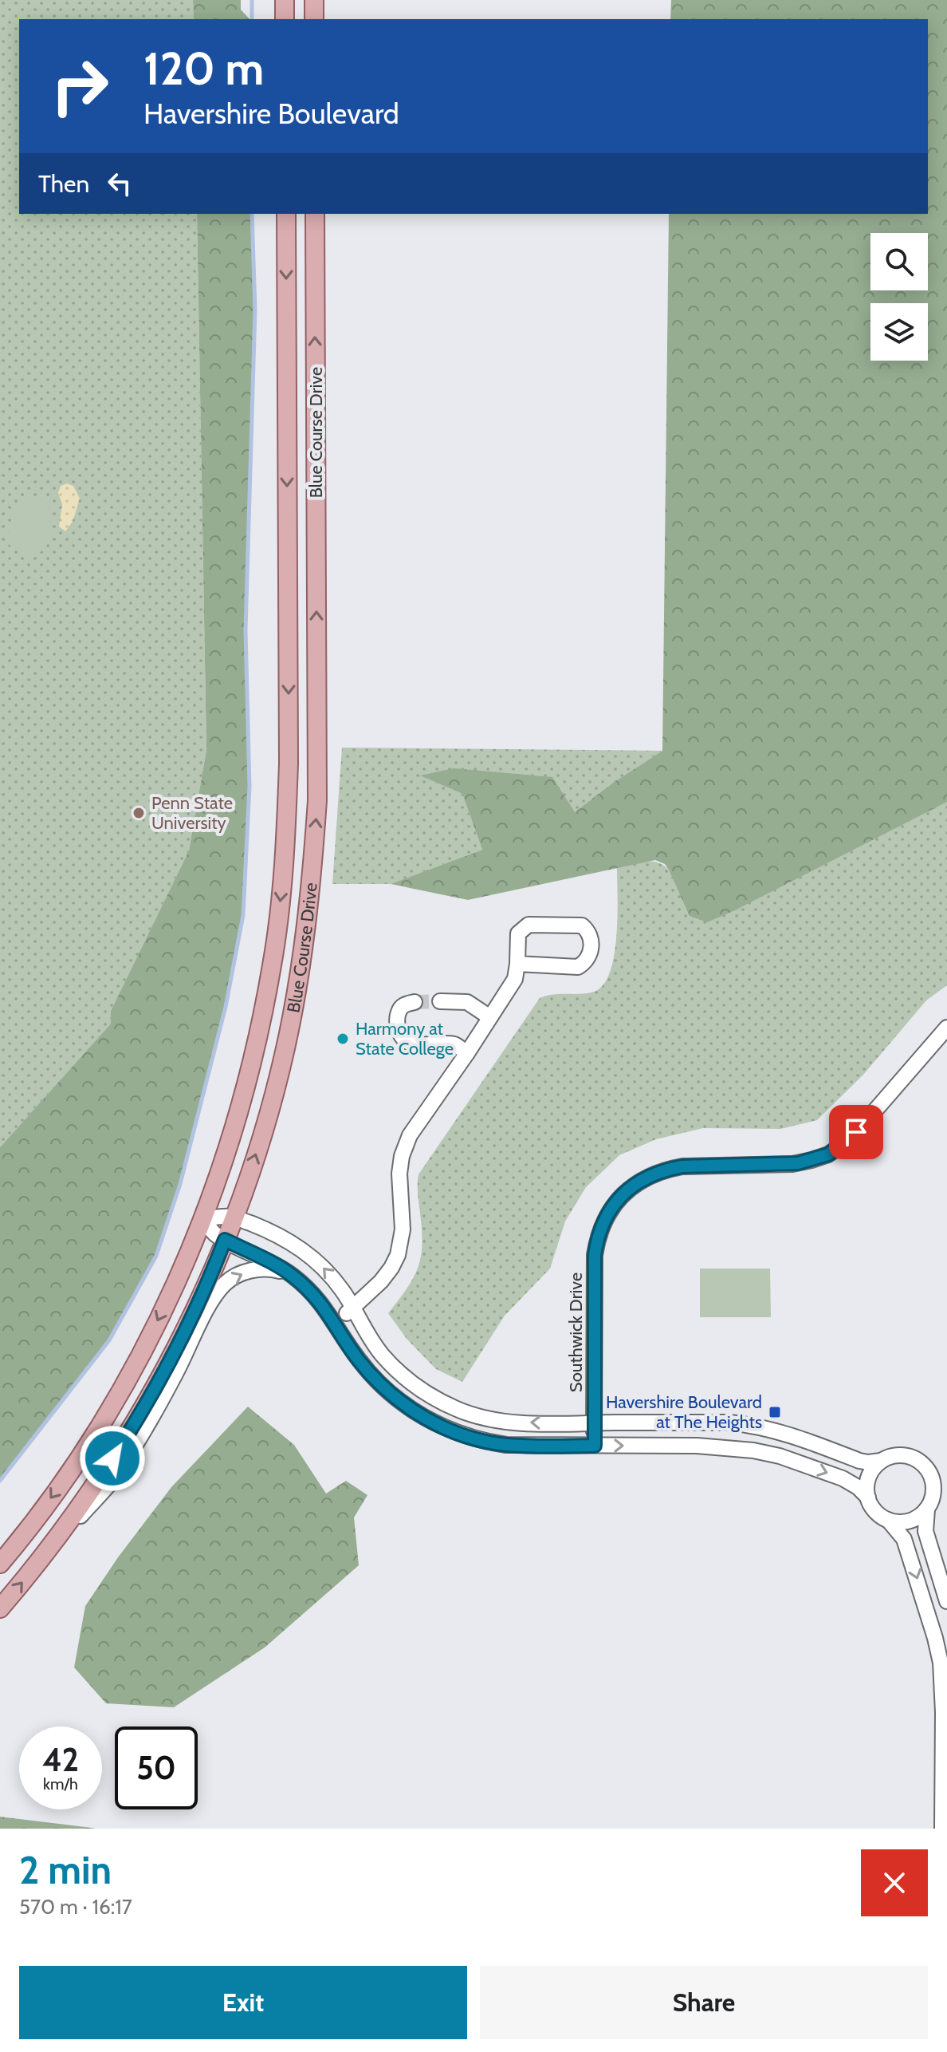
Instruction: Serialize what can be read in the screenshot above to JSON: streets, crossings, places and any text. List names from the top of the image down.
{
  "streets": {
    "main road": ["Blue Course Drive"],
    "street": ["Southwick Drive"]
  },
  "places": {
    "other": ["Penn State University", "Harmony at State College"],
    "transit": ["Havershire Boulevard at The Heights"]
  },
  "page": {
    "turn": ["120 m", "Havershire Boulevard"],
    "then": "Then",
    "speed": "42 km/h",
    "limit": "50",
    "heading": ["2 min", "570 m · 16:17"],
    "buttons": ["Exit", "Share"]
  }
}
